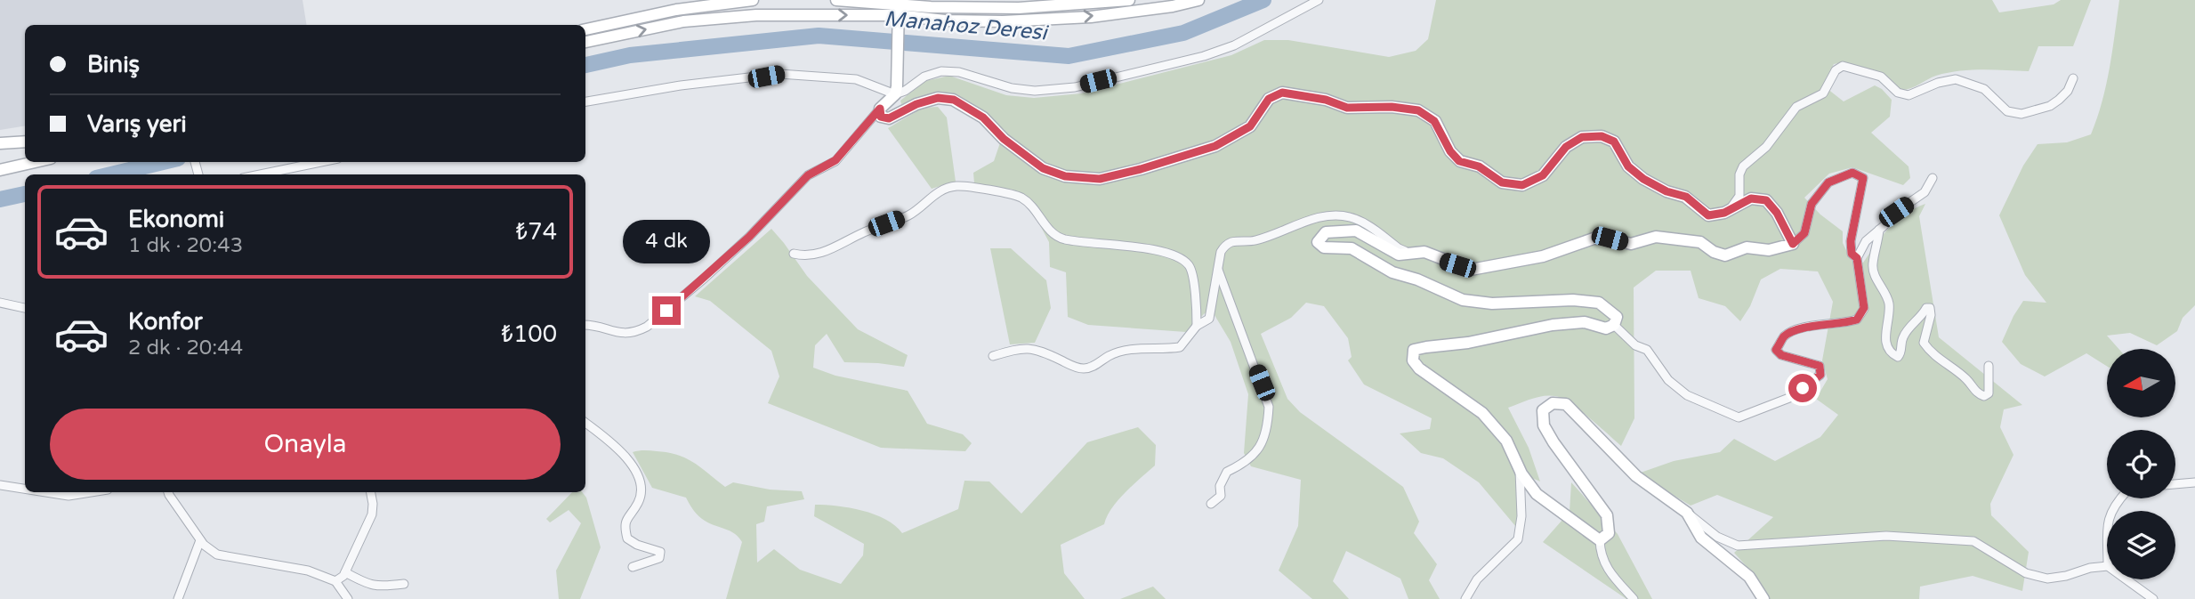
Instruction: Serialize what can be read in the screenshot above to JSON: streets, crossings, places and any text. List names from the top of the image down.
{
  "water": ["Manahoz Deresi"],
  "north": "left",
  "page": {
    "banner": ["Biniş", "Varış yeri"],
    "list": [
      {
        "name": "Ekonomi",
        "note": "1 dk · 20:43",
        "value": "₺74"
      },
      {
        "name": "Konfor",
        "note": "2 dk · 20:44",
        "value": "₺100"
      }
    ],
    "bubble": "4 dk",
    "buttons": "Onayla"
  }
}
